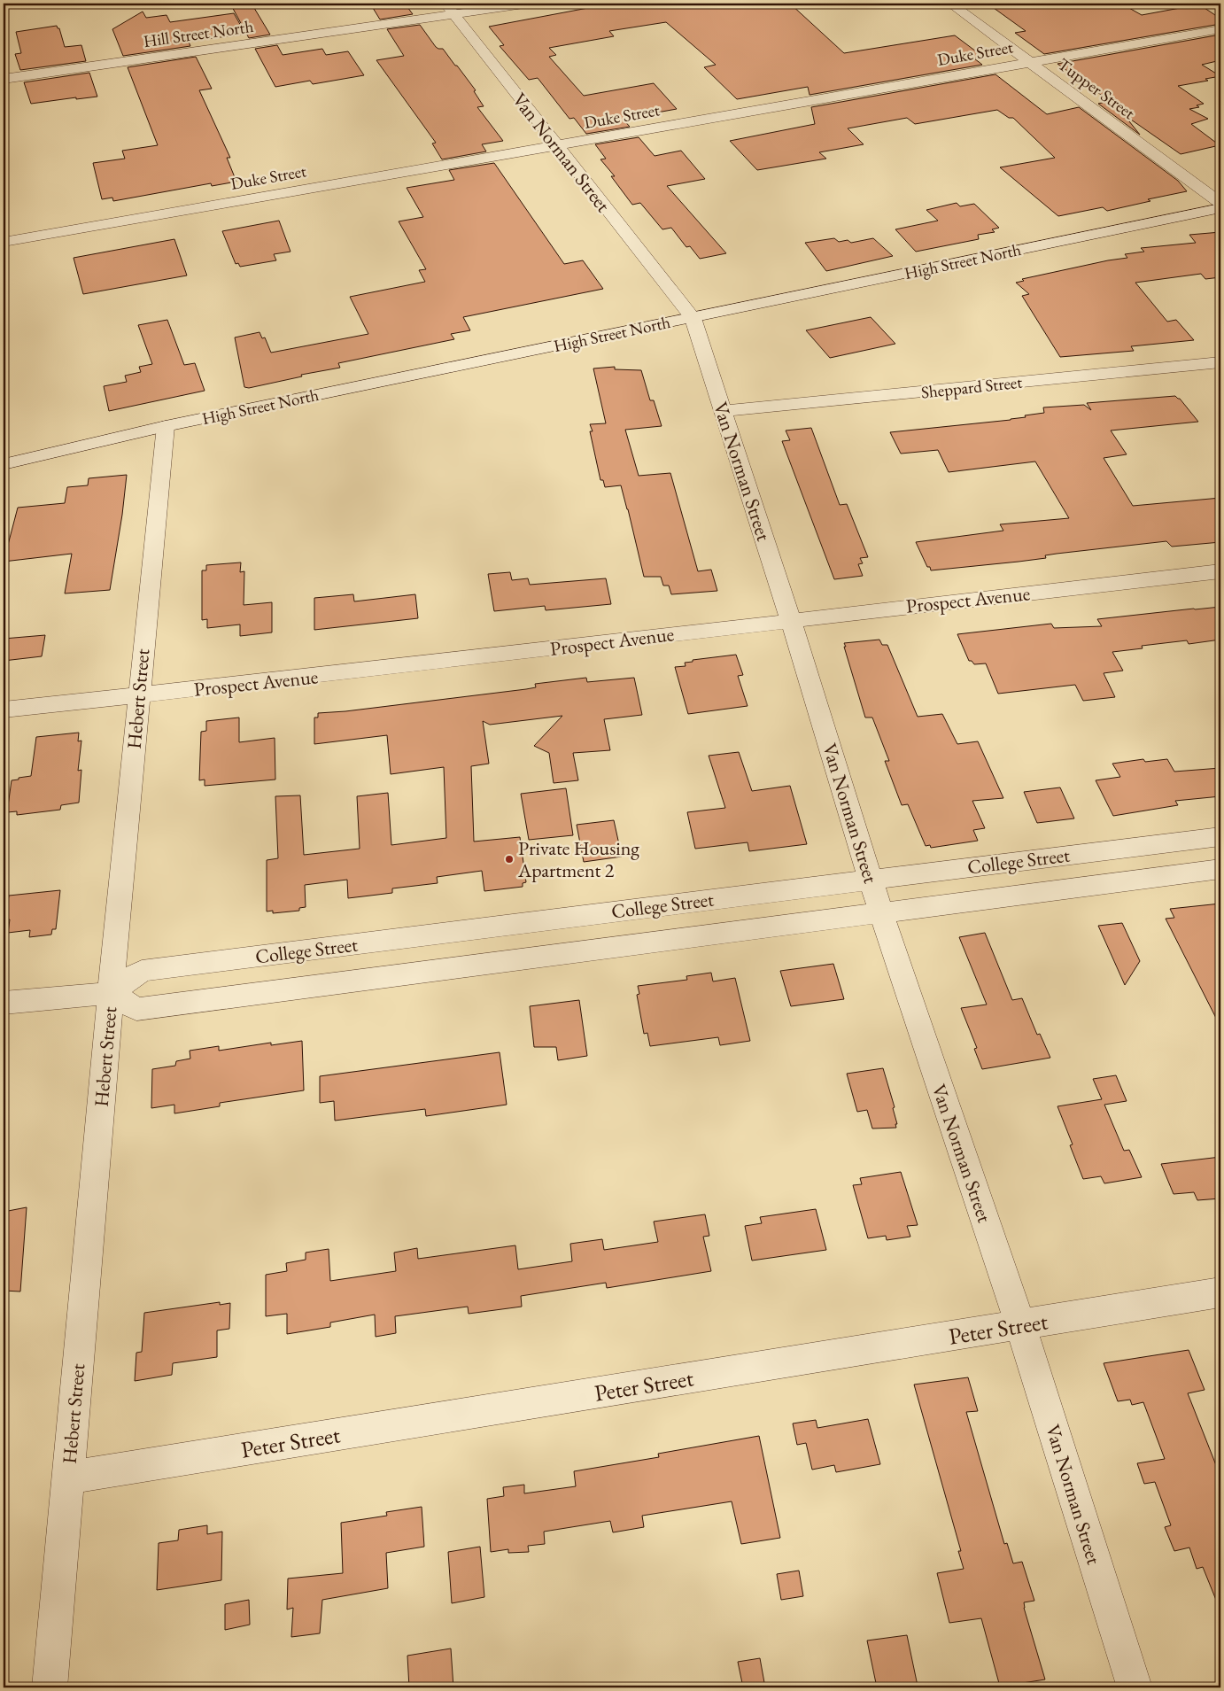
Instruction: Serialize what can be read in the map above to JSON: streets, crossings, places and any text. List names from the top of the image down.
{
  "streets": {
    "street": [
      "Hill Street North",
      "Duke Street",
      "Tupper Street",
      "Van Norman Street",
      "High Street North",
      "Sheppard Street",
      "Prospect Avenue",
      "Hebert Street",
      "College Street",
      "Peter Street"
    ]
  },
  "crossings": [
    ["Hill Street North", "Van Norman Street"],
    ["Duke Street", "Tupper Street"],
    ["Duke Street", "Van Norman Street"],
    ["Van Norman Street", "High Street North"],
    ["Van Norman Street", "Sheppard Street"],
    ["Van Norman Street", "Prospect Avenue"],
    ["Van Norman Street", "College Street"],
    ["Van Norman Street", "Peter Street"],
    ["High Street North", "Hebert Street"],
    ["Prospect Avenue", "Hebert Street"],
    ["Hebert Street", "College Street"],
    ["Hebert Street", "Peter Street"]
  ],
  "places": ["Private Housing Apartment 2"]
}
